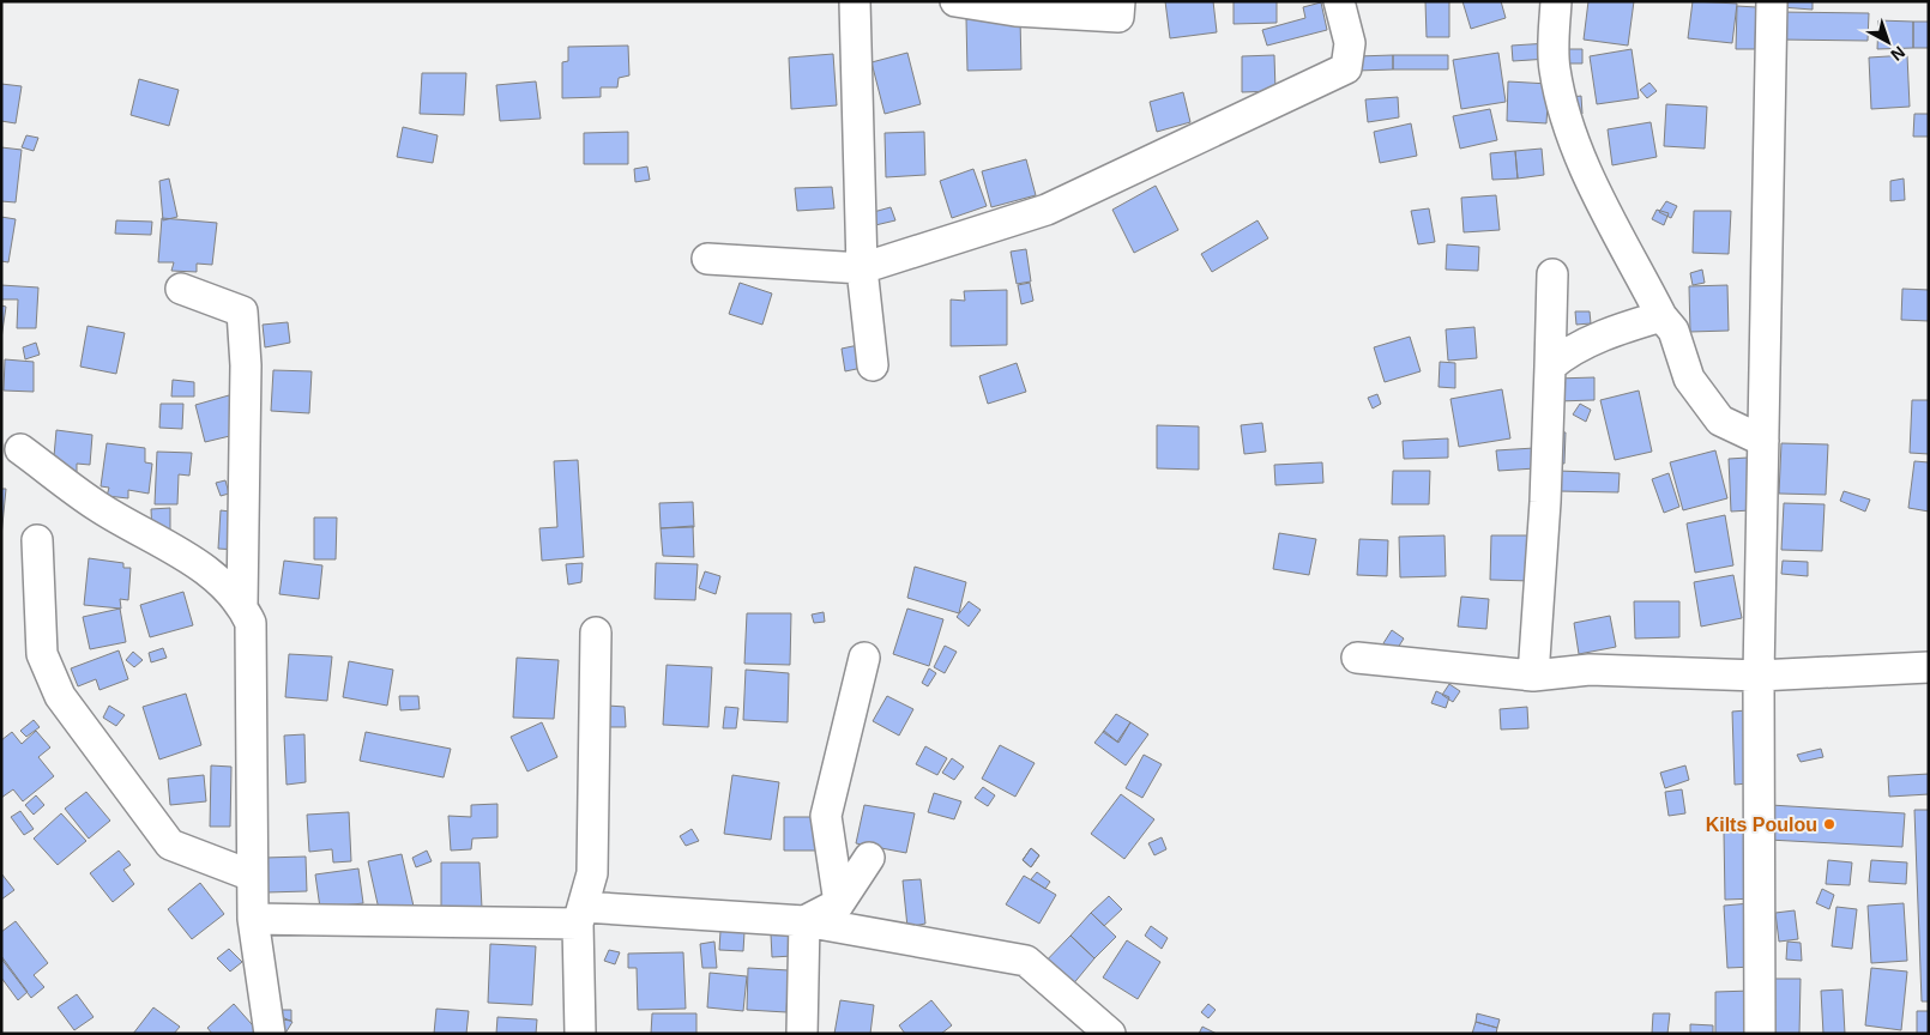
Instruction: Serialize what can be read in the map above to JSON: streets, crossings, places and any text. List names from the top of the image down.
{
  "places": ["Kilts Poulou"],
  "north": "bottom right"
}
